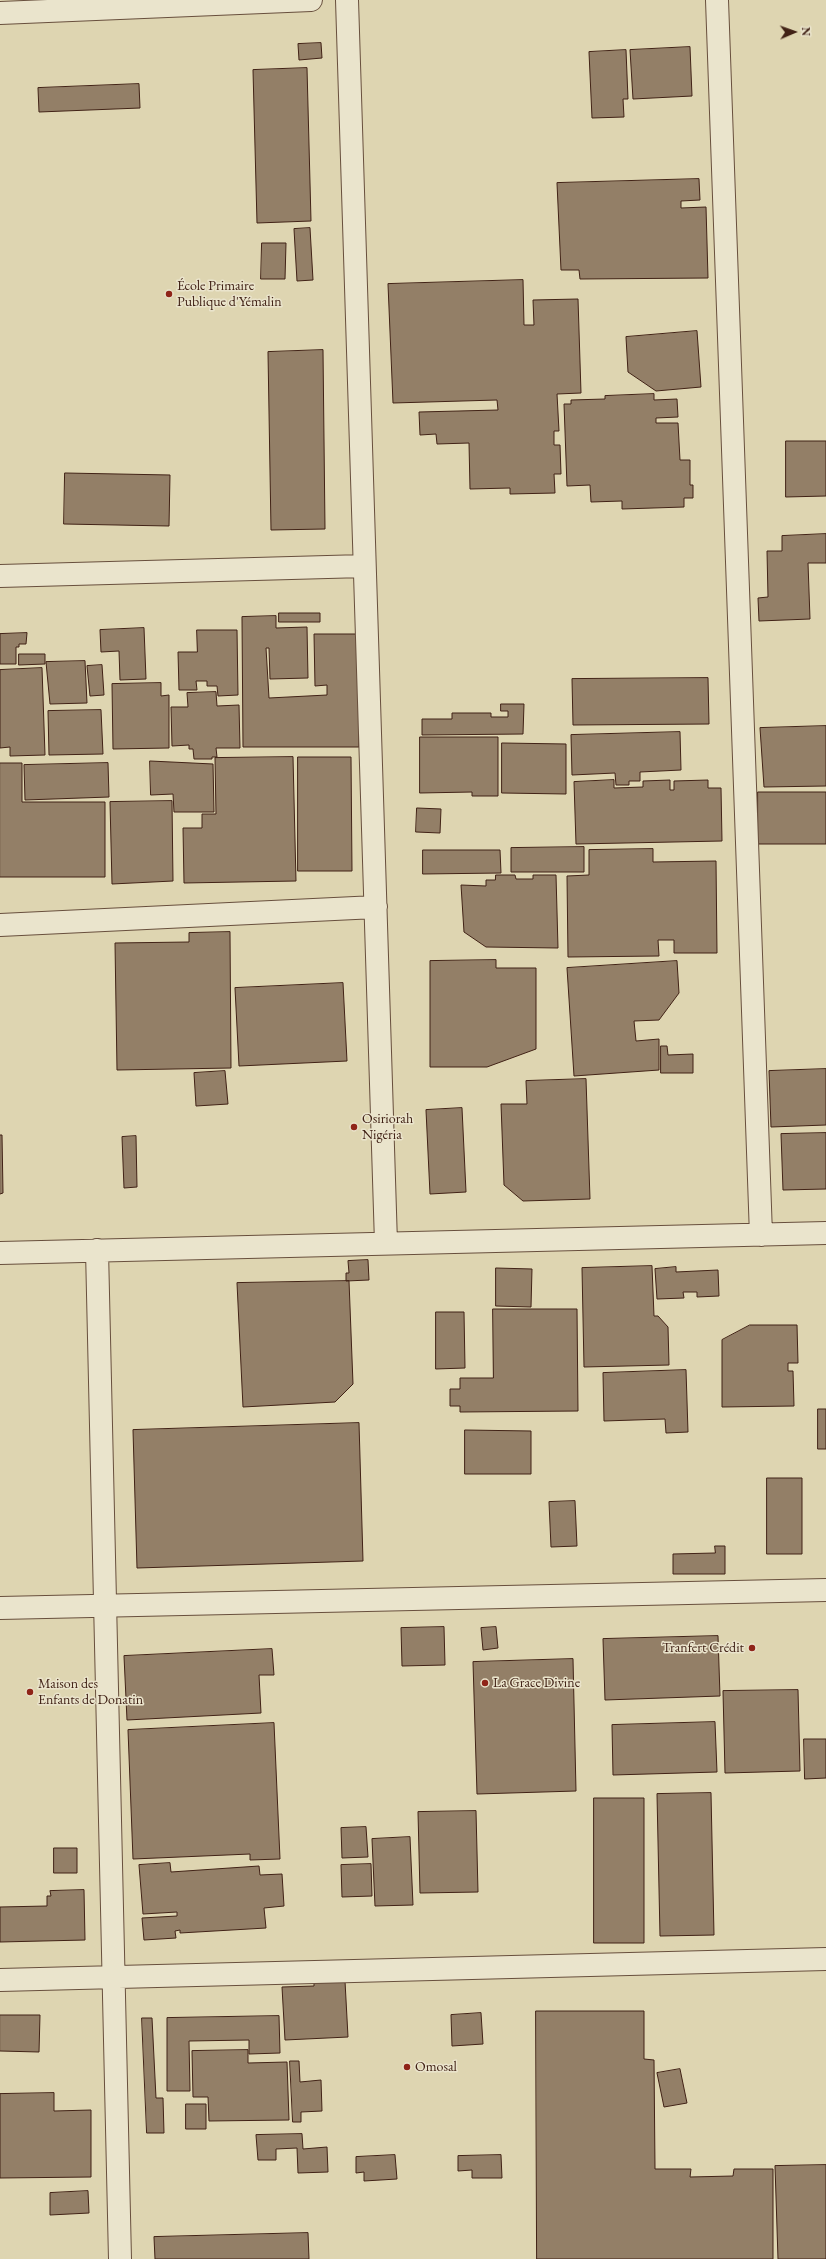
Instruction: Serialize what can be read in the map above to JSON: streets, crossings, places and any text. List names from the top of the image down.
{
  "places": [
    "École Primaire Publique d'Yémalin",
    "Osiriorah Nigéria",
    "Tranfert Crédit",
    "La Grace Divine",
    "Maison des Enfants de Donatin",
    "Omosal"
  ],
  "north": "right"
}
